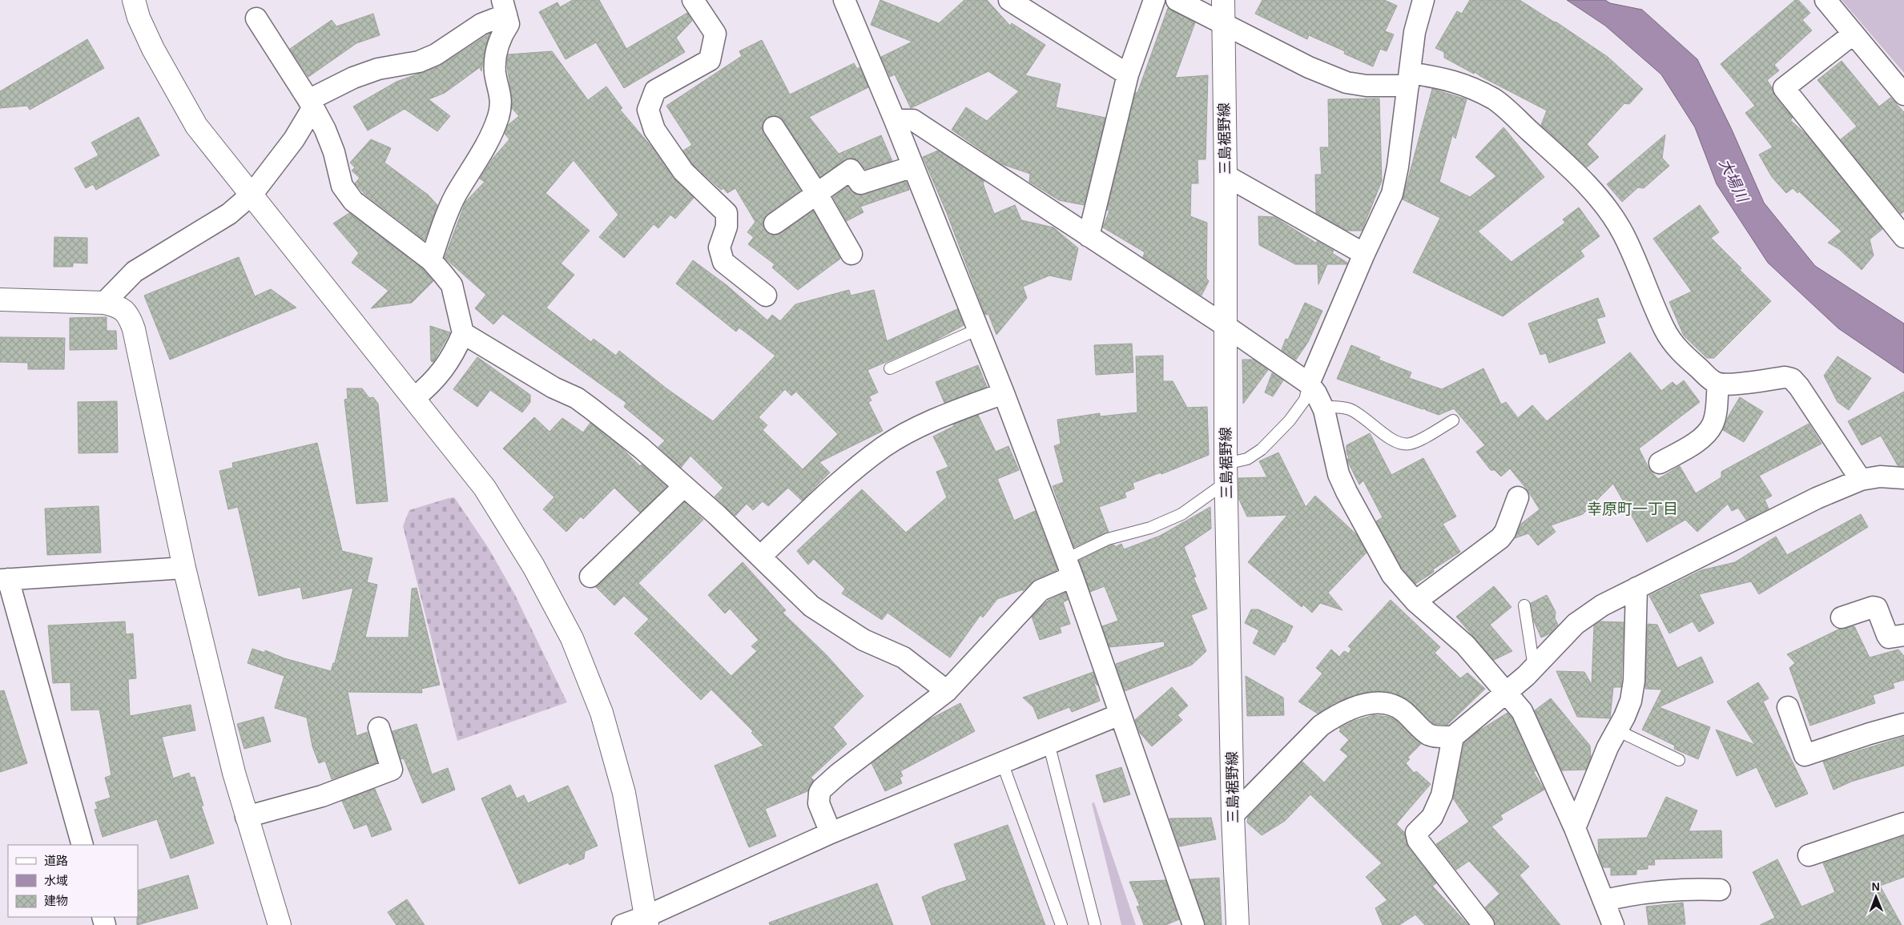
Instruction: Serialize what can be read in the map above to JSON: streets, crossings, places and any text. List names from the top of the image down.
{
  "streets": {
    "street": ["三島裾野線"]
  },
  "districts": ["幸原町一丁目"],
  "water": ["大場川"],
  "legend": ["道路", "水域", "建物"],
  "north": "top"
}
